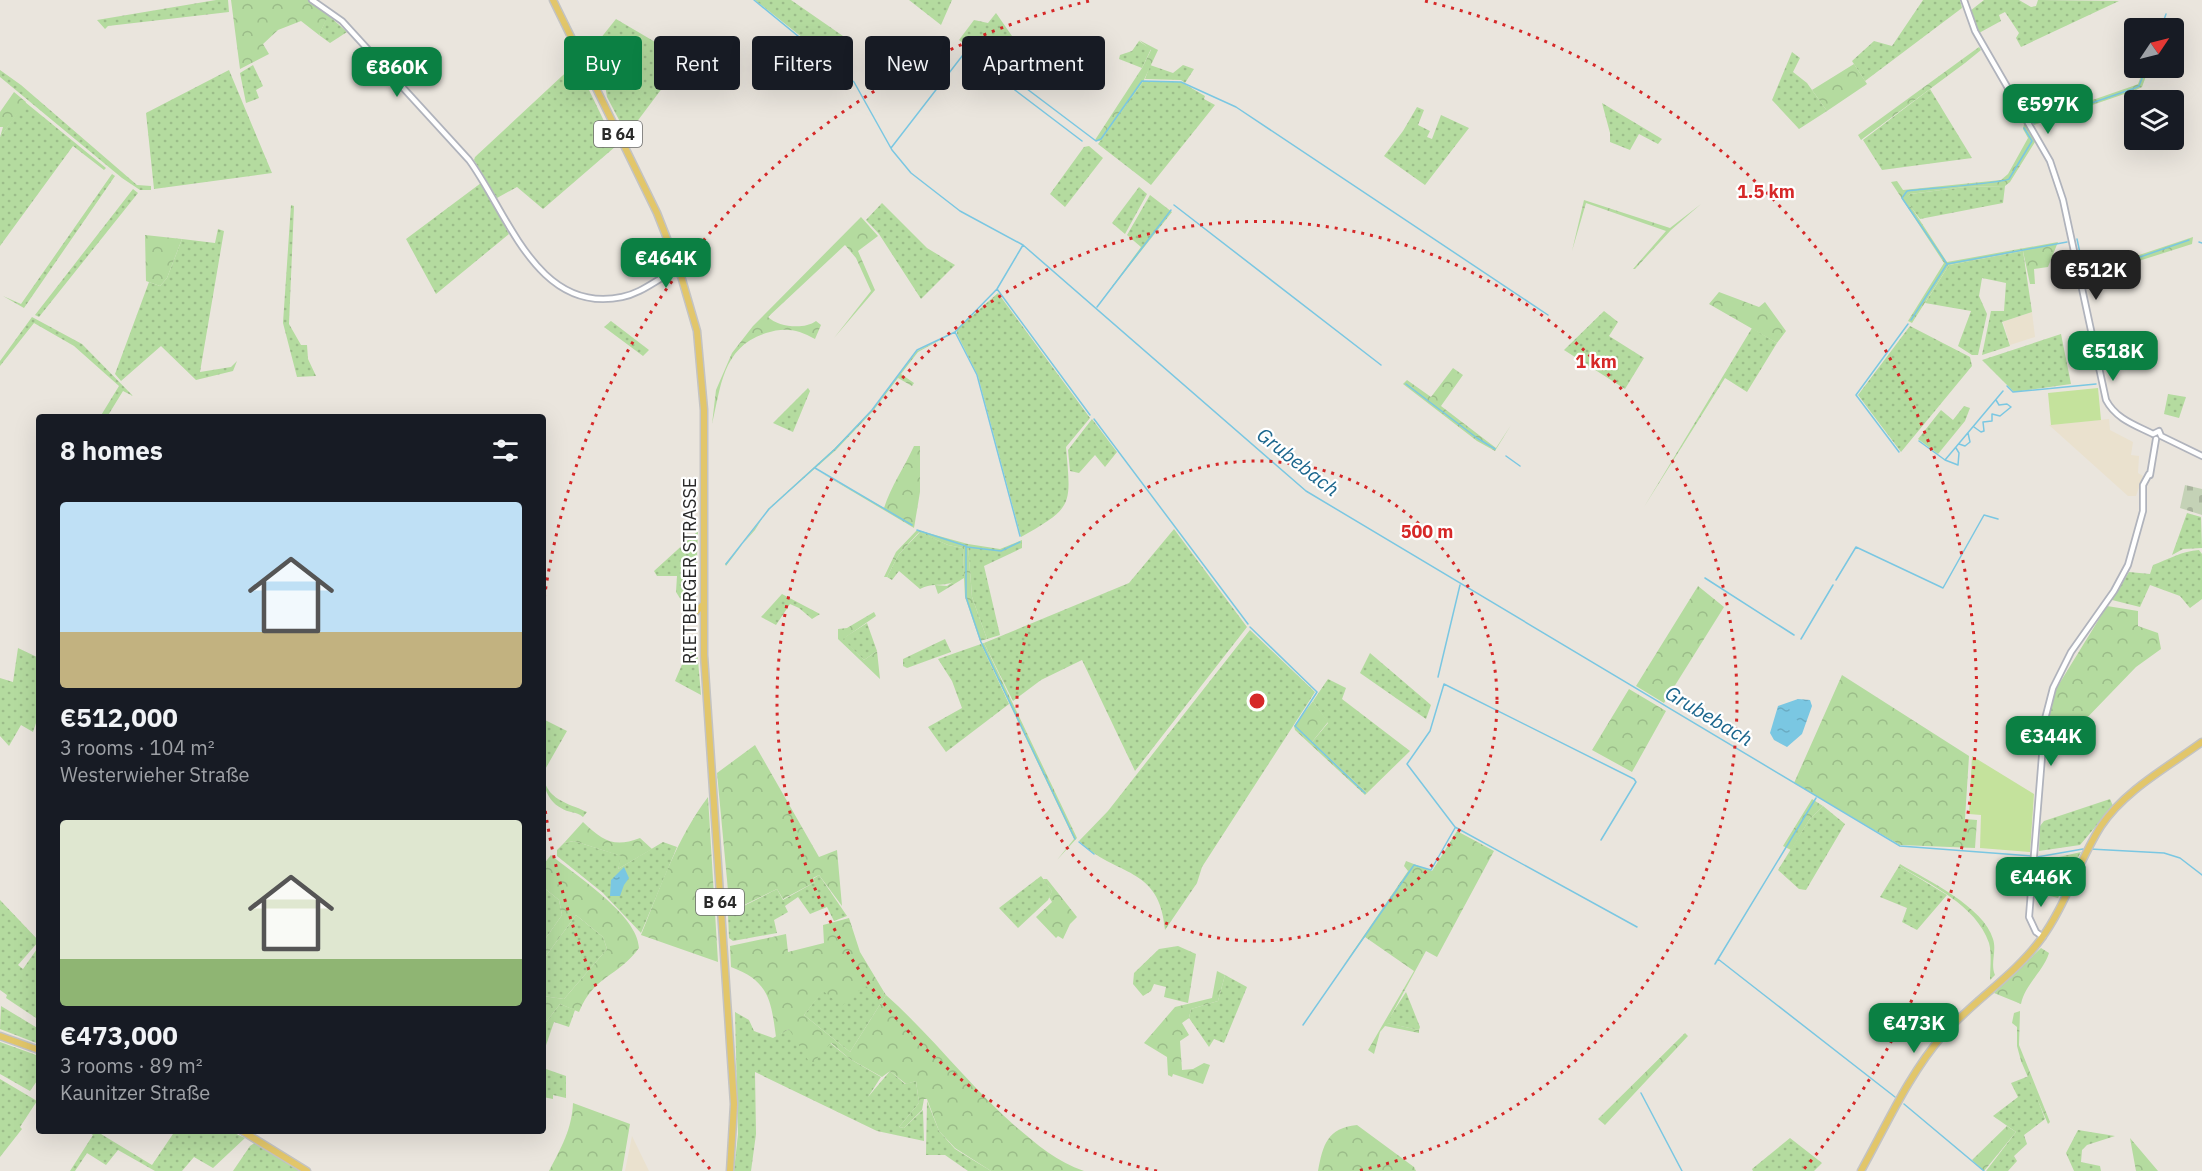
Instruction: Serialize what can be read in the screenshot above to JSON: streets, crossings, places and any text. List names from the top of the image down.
{
  "streets": {
    "main road": ["B 64", "RIETBERGER STRASSE"]
  },
  "water": ["Grubebach"],
  "north": "top right",
  "page": {
    "chip": [
      "Buy",
      "Rent",
      "Filters",
      "New",
      "Apartment"
    ],
    "price": [
      "€860K",
      "€597K",
      "€464K",
      "€512K",
      "€518K",
      "€344K",
      "€446K",
      "€473K"
    ],
    "heading": "8 homes",
    "list": [
      {
        "name": "€512,000",
        "note": "3 rooms · 104 m² · Westerwieher Straße"
      },
      {
        "name": "€473,000",
        "note": "3 rooms · 89 m² · Kaunitzer Straße"
      }
    ]
  },
  "rings": ["1.5 km", "1 km", "500 m"]
}
